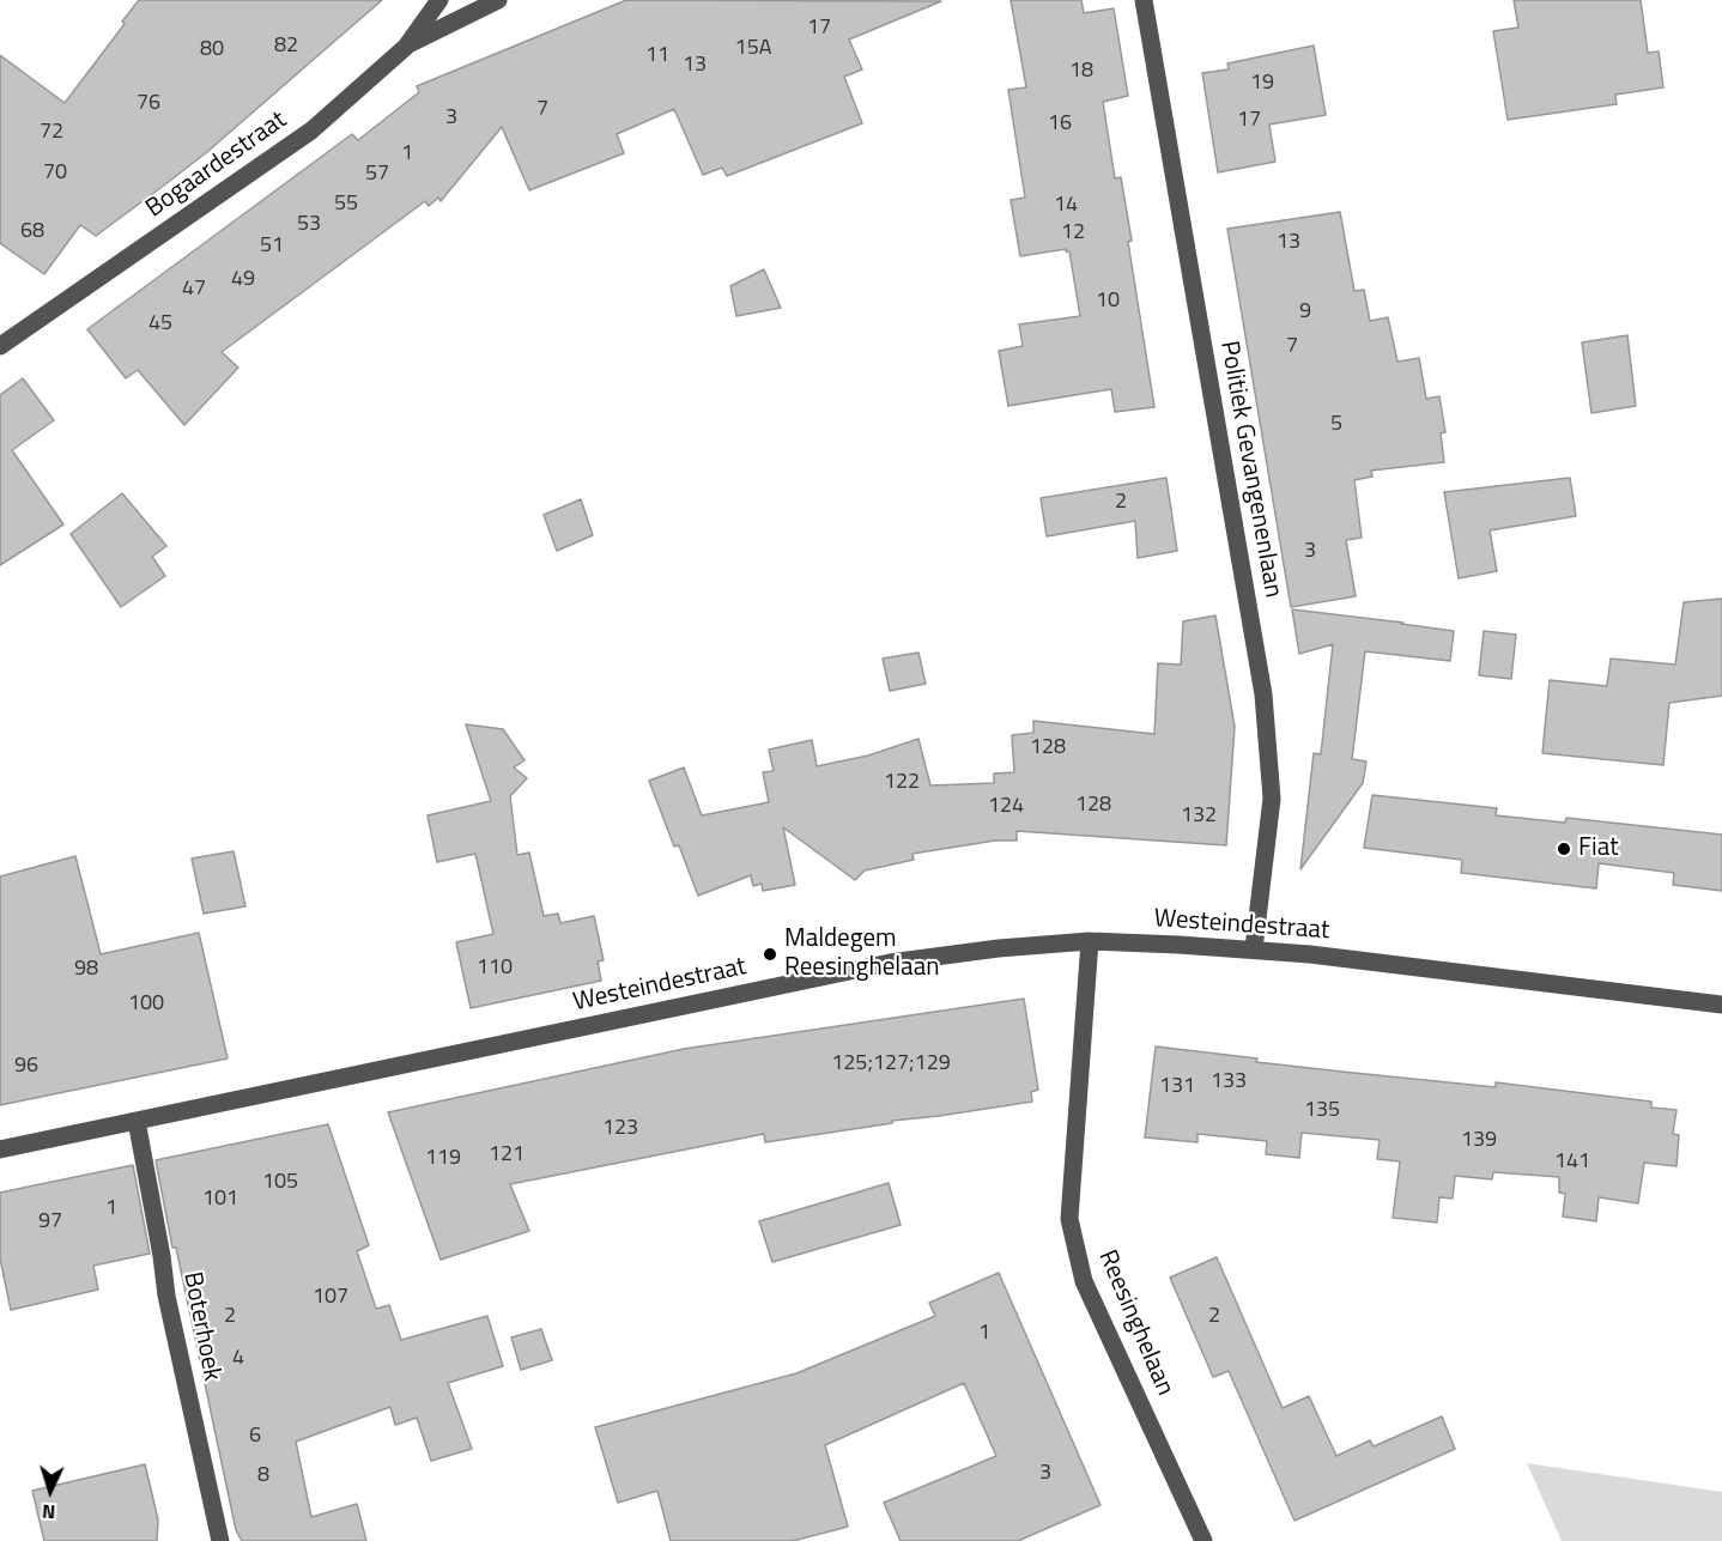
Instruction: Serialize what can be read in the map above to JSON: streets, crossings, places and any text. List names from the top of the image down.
{
  "streets": {
    "street": [
      "Bogaardestraat",
      "Politiek Gevangenenlaan",
      "Westeindestraat",
      "Reesinghelaan",
      "Boterhoek"
    ]
  },
  "crossings": [
    ["Politiek Gevangenenlaan", "Westeindestraat"],
    ["Westeindestraat", "Reesinghelaan"],
    ["Westeindestraat", "Boterhoek"]
  ],
  "places": ["Fiat", "Maldegem Reesinghelaan"],
  "house_numbers": [
    "17",
    "82",
    "15A",
    "80",
    "11",
    "13",
    "18",
    "19",
    "76",
    "7",
    "3",
    "17",
    "16",
    "72",
    "1",
    "70",
    "57",
    "55",
    "14",
    "53",
    "68",
    "12",
    "13",
    "51",
    "49",
    "47",
    "10",
    "9",
    "45",
    "7",
    "5",
    "2",
    "3",
    "128",
    "122",
    "128",
    "124",
    "132",
    "110",
    "98",
    "100",
    "125;127;129",
    "96",
    "133",
    "131",
    "135",
    "123",
    "139",
    "121",
    "119",
    "141",
    "105",
    "101",
    "1",
    "97",
    "107",
    "2",
    "2",
    "1",
    "4",
    "6",
    "3",
    "8"
  ],
  "north": "bottom"
}
